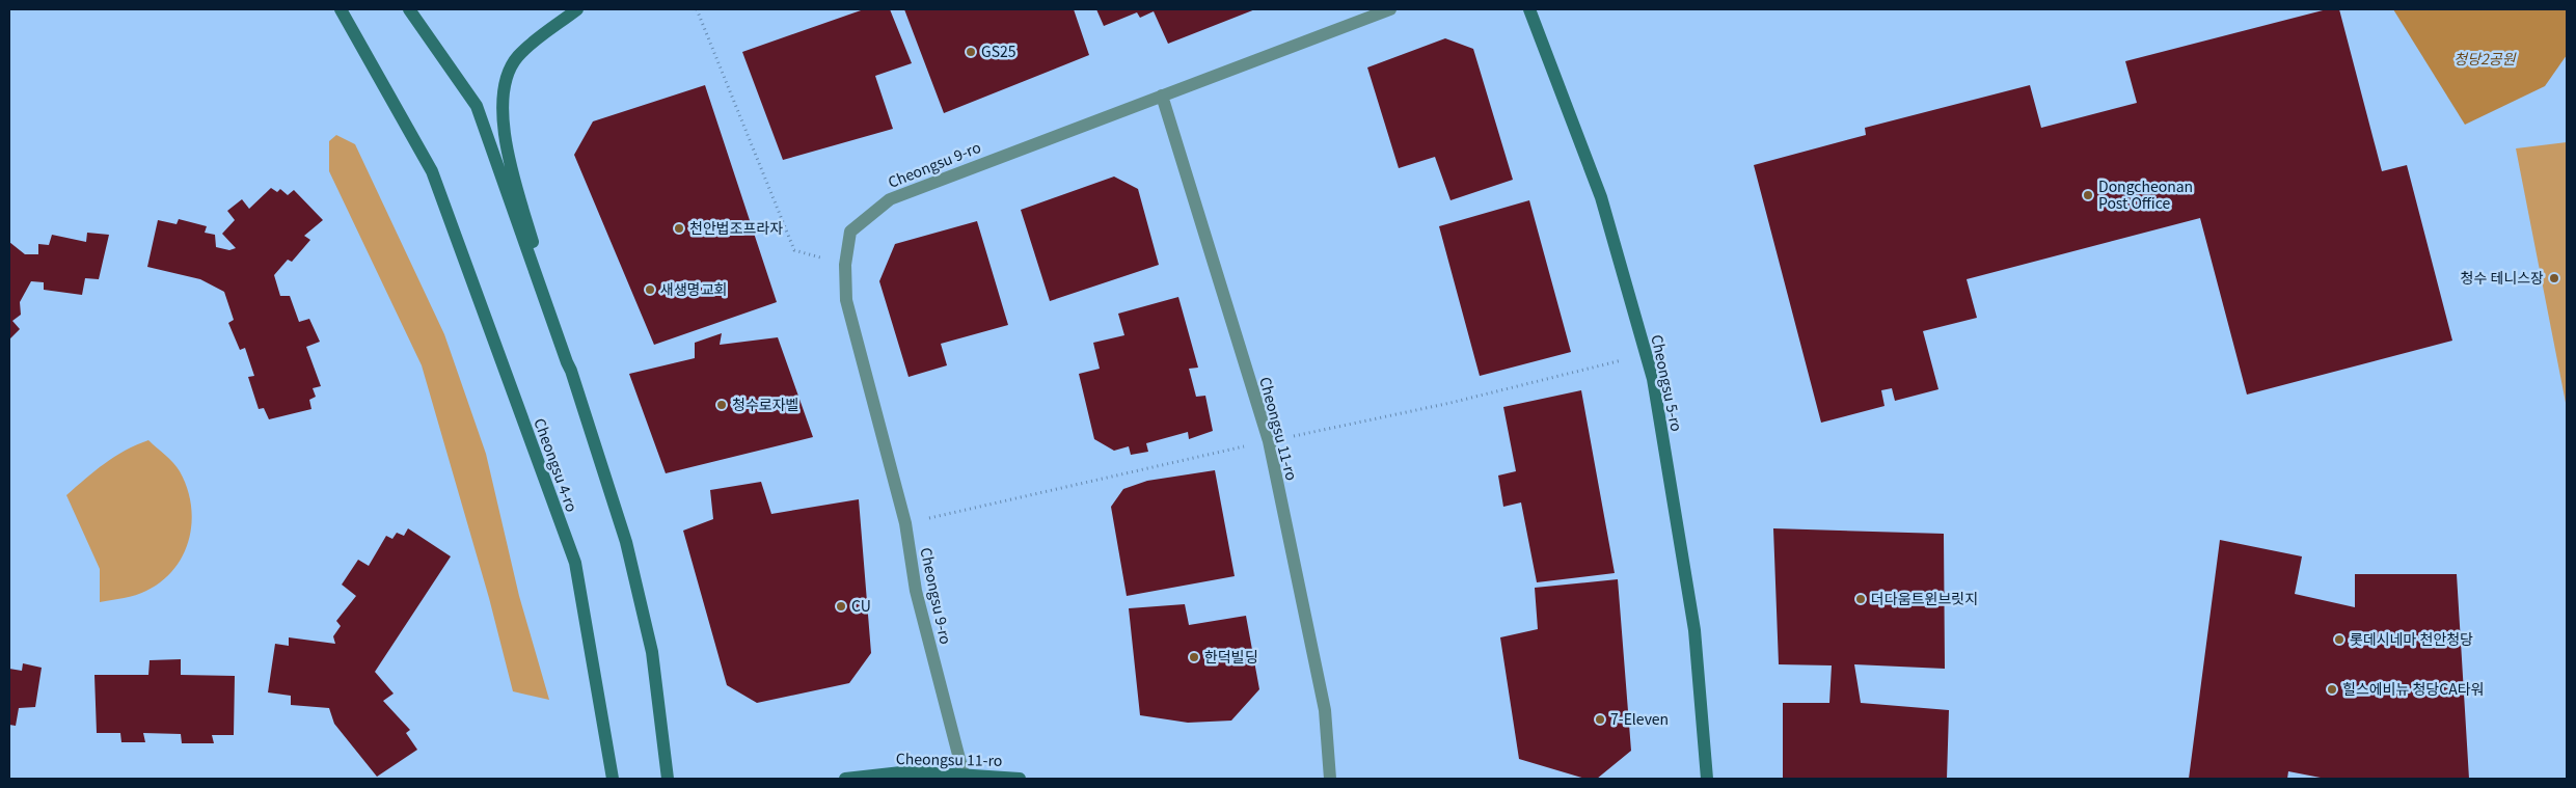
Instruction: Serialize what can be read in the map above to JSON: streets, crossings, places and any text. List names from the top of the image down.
{
  "streets": {
    "street": [
      "Cheongsu 9-ro",
      "Cheongsu 5-ro",
      "Cheongsu 11-ro",
      "Cheongsu 4-ro"
    ]
  },
  "crossings": [
    ["Cheongsu 9-ro", "Cheongsu 11-ro"]
  ],
  "parks": ["청당2공원"],
  "places": [
    "GS25",
    "Dongcheonan Post Office",
    "천안법조프라자",
    "청수 테니스장",
    "새생명교회",
    "청수로자벨",
    "더다움트윈브릿지",
    "CU",
    "롯데시네마 천안청당",
    "한덕빌딩",
    "힐스에비뉴 청당CA타워",
    "7-Eleven"
  ]
}
